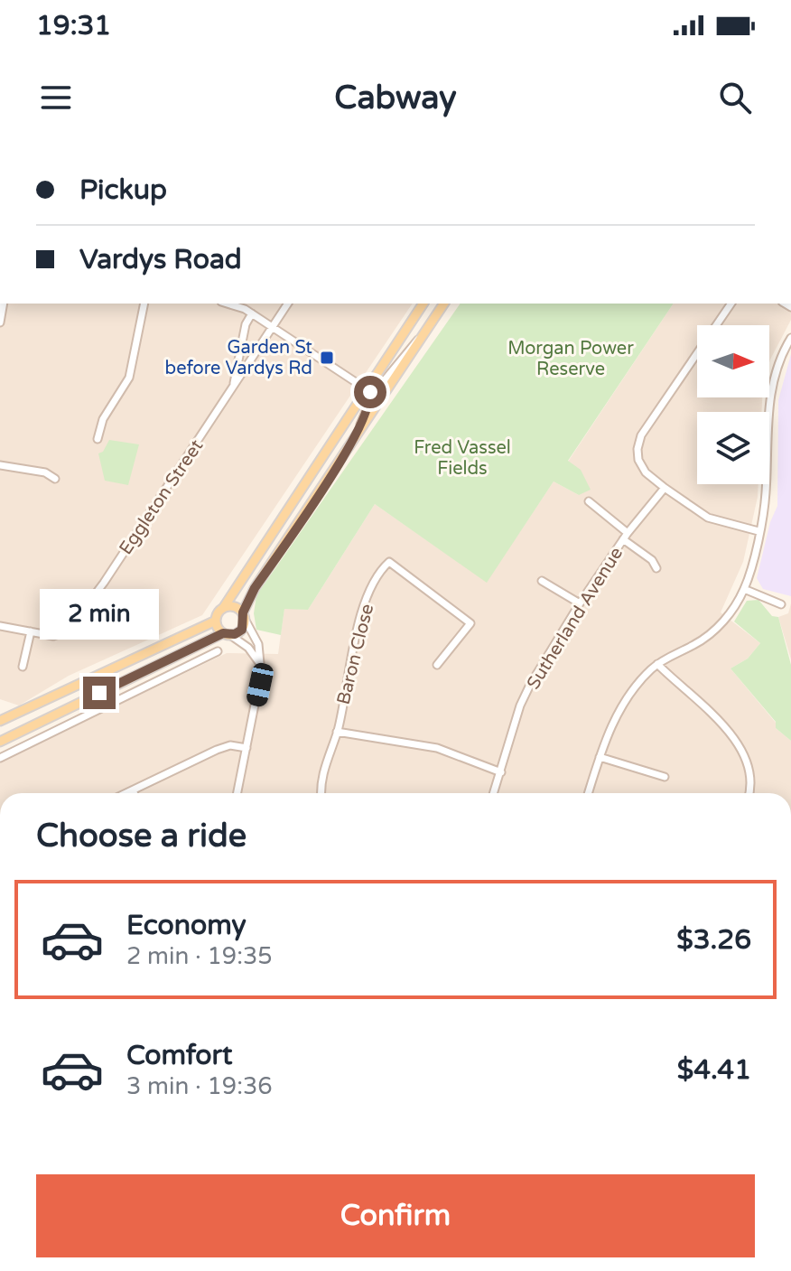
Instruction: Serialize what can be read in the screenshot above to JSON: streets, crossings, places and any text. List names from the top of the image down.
{
  "streets": {
    "street": ["Eggleton Street", "Sutherland Avenue", "Baron Close"]
  },
  "parks": ["Morgan Power Reserve", "Fred Vassel Fields"],
  "places": {
    "transit": ["Garden St before Vardys Rd"]
  },
  "north": "right",
  "page": {
    "status": "19:31",
    "header": "Cabway",
    "banner": ["Pickup", "Vardys Road"],
    "bubble": "2 min",
    "heading": "Choose a ride",
    "list": [
      {
        "name": "Economy",
        "note": "2 min · 19:35",
        "value": "$3.26"
      },
      {
        "name": "Comfort",
        "note": "3 min · 19:36",
        "value": "$4.41"
      }
    ],
    "buttons": "Confirm"
  }
}
